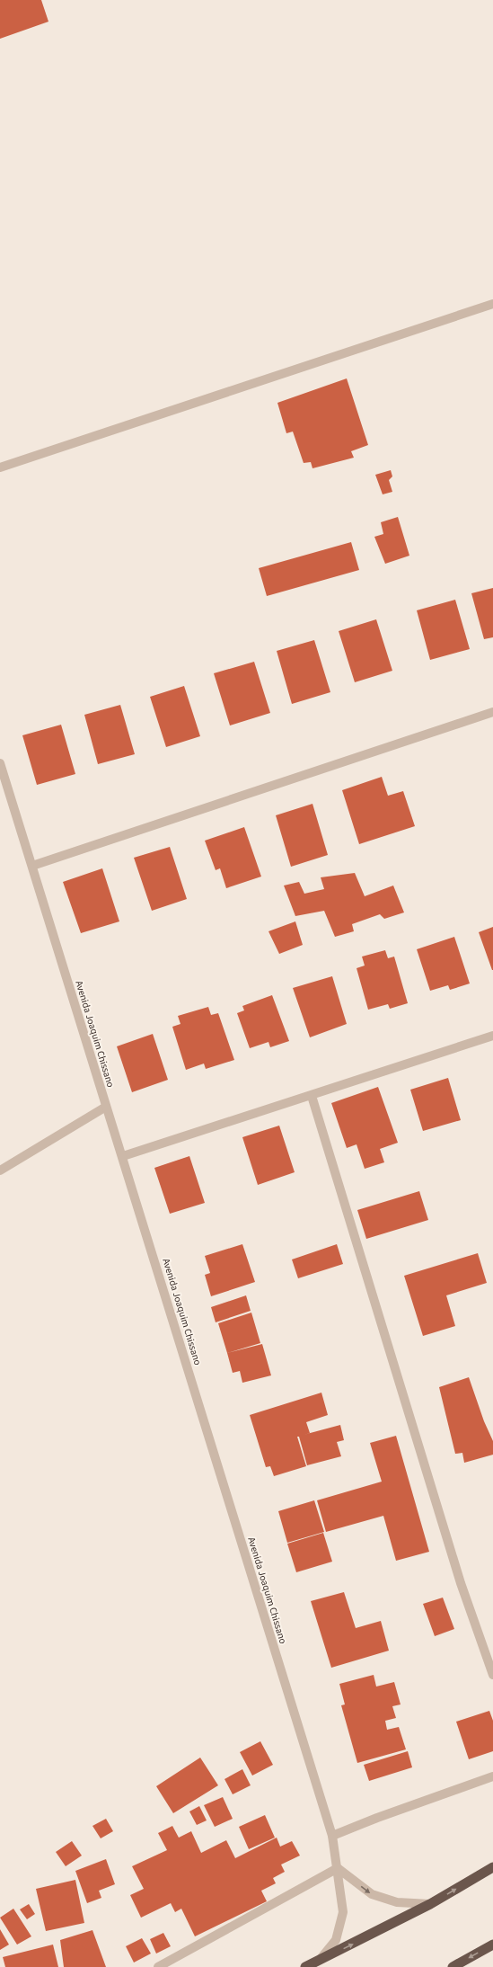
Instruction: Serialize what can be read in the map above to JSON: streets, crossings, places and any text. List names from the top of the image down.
{
  "streets": {
    "street": ["Avenida Joaquim Chissano"]
  }
}
